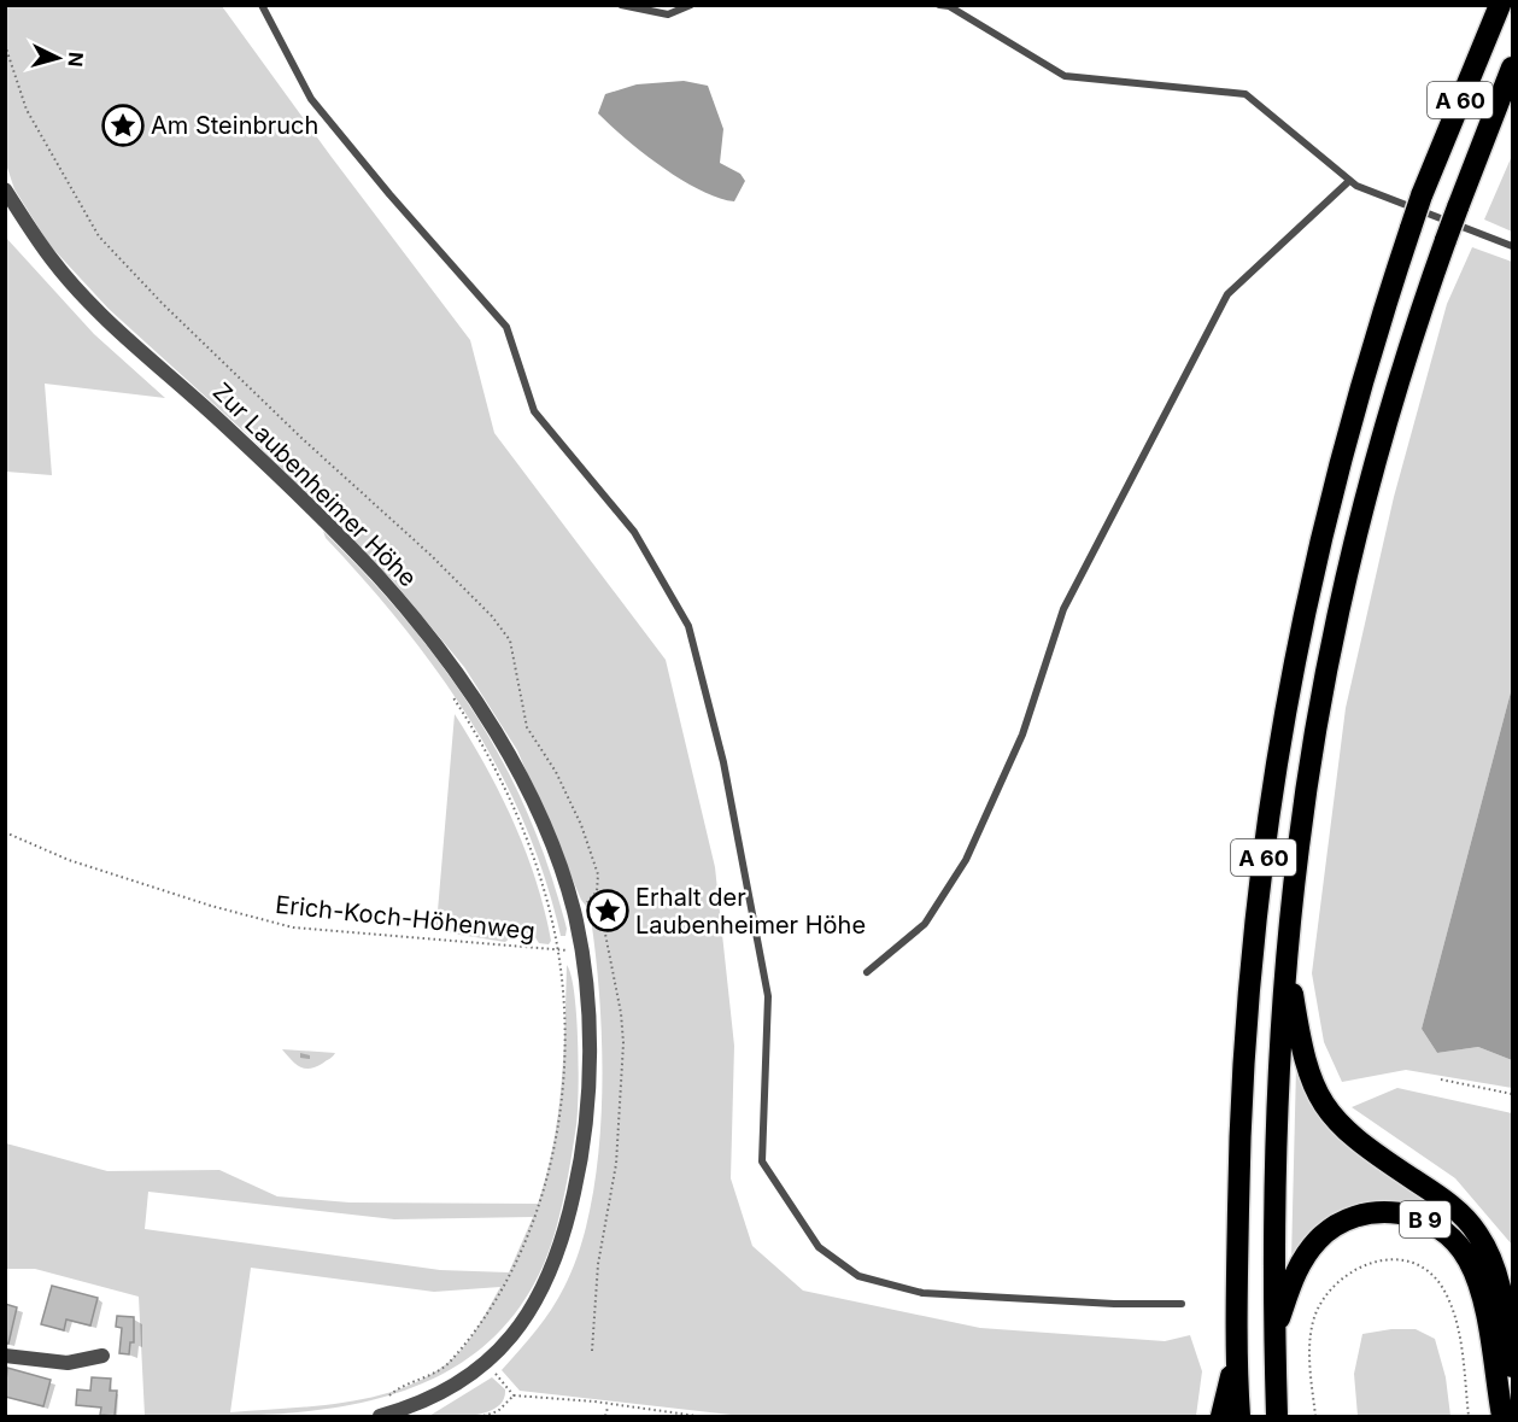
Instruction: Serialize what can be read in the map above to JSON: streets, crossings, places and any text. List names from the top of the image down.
{
  "streets": {
    "highway": ["A 60", "B 9"],
    "street": ["Zur Laubenheimer Höhe"],
    "path": ["Erich-Koch-Höhenweg"]
  },
  "crossings": [
    ["A 60", "B 9"]
  ],
  "places": {
    "place": ["Am Steinbruch", "Erhalt der Laubenheimer Höhe"]
  },
  "north": "right"
}
